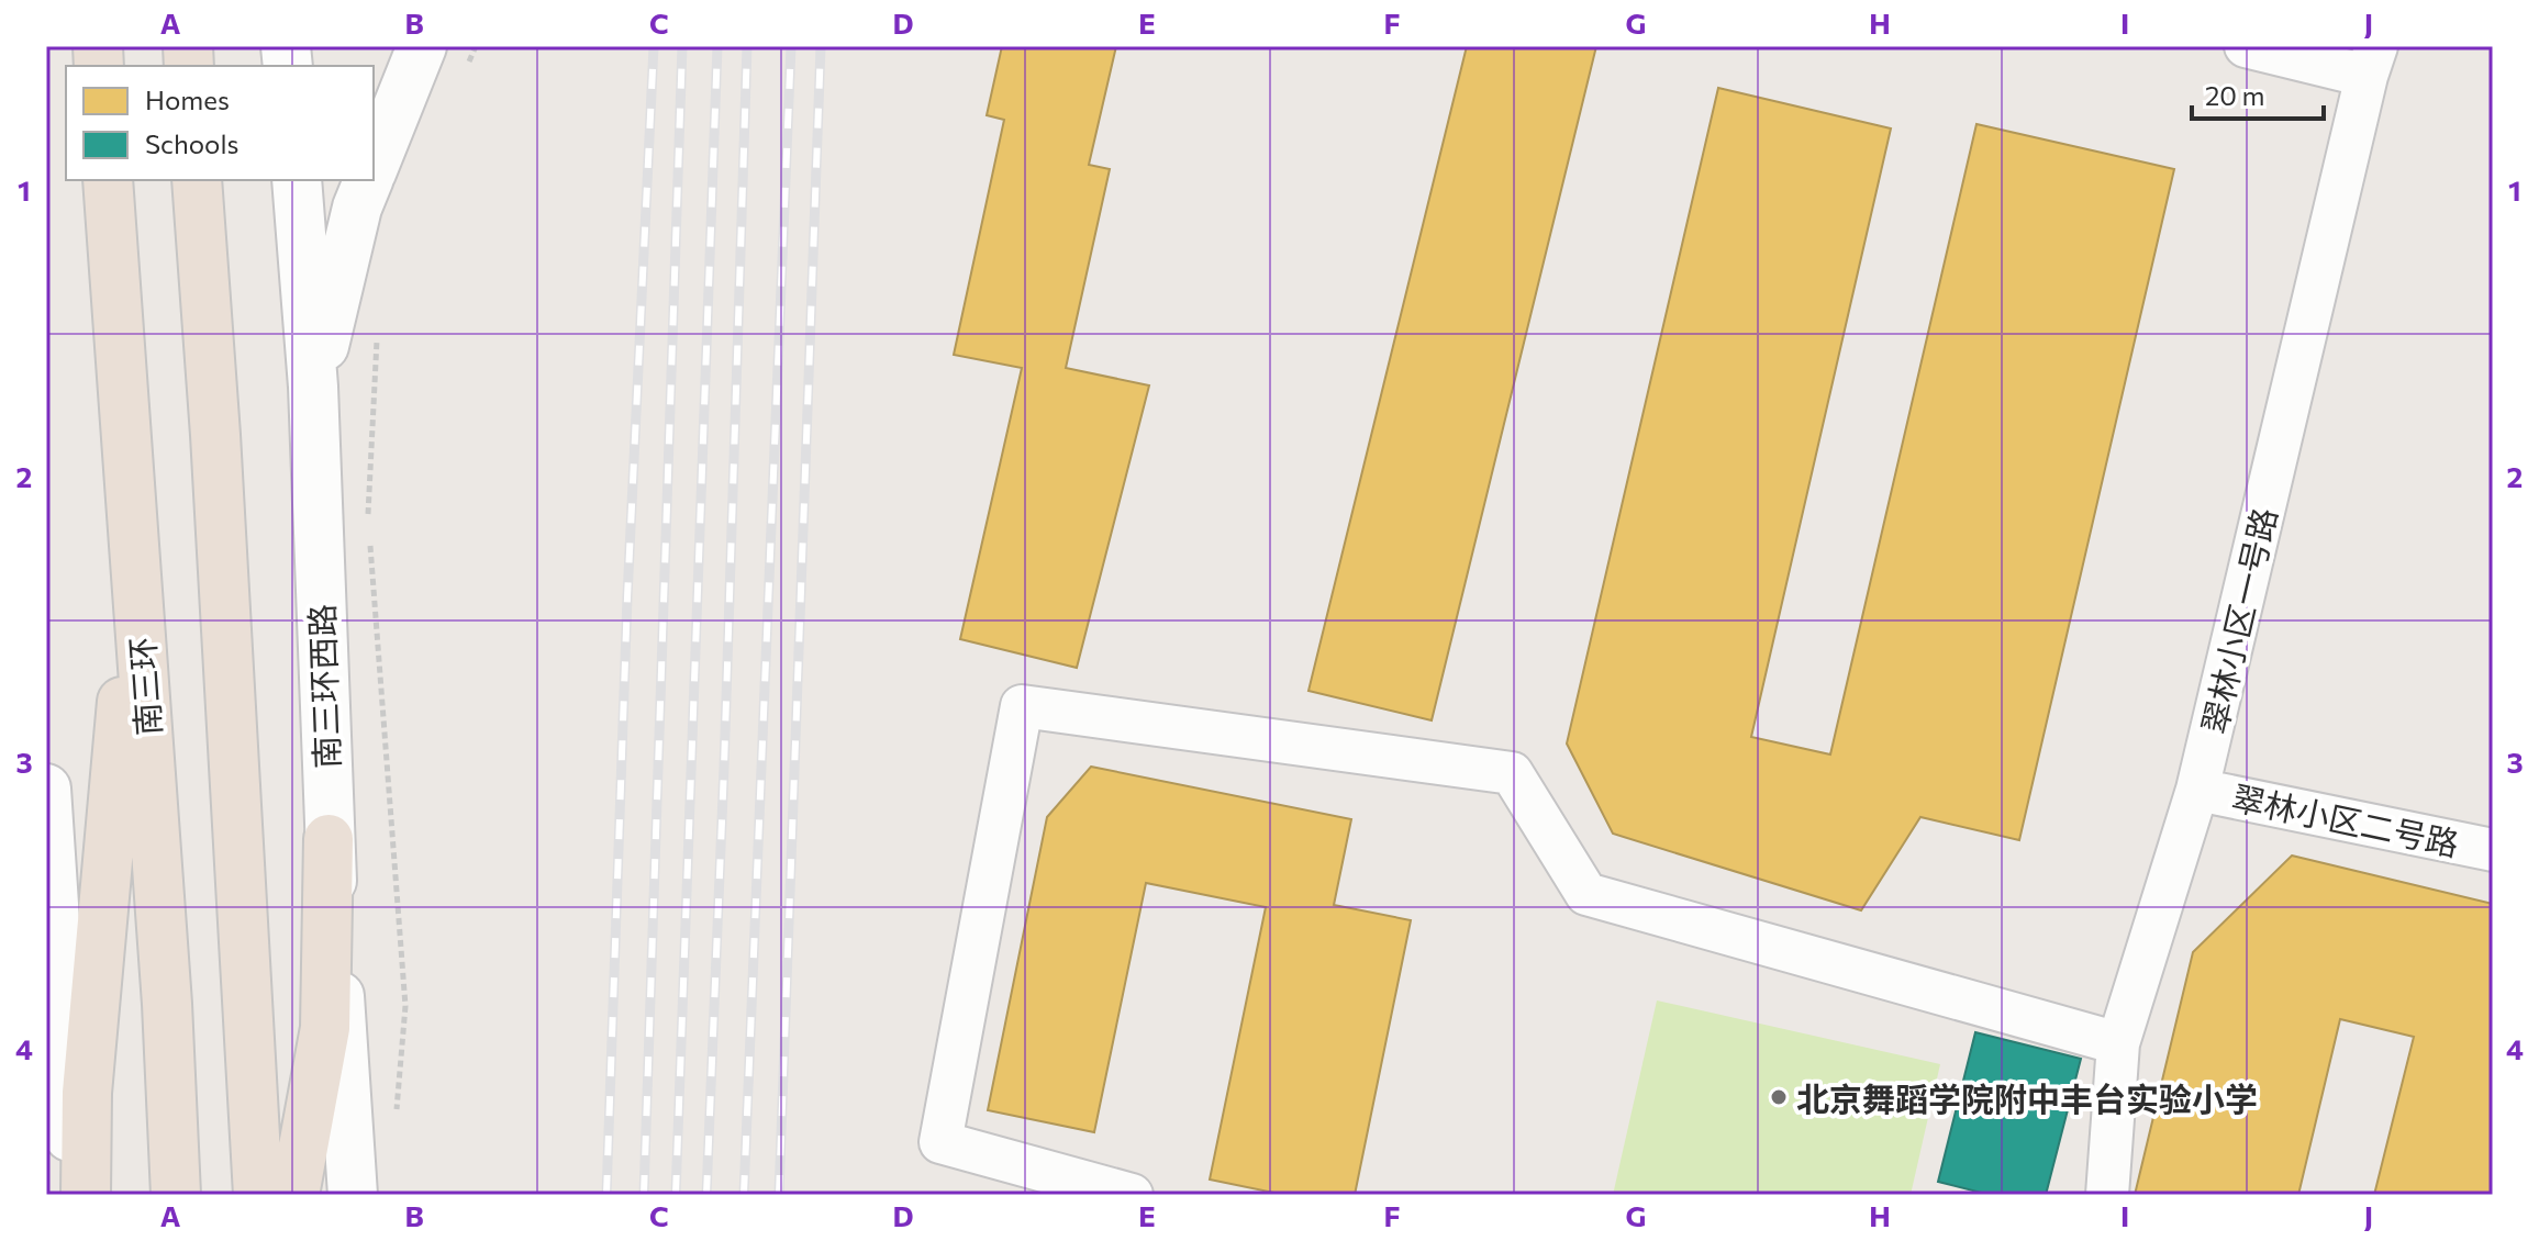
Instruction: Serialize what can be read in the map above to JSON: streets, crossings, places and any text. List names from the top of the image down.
{
  "streets": {
    "highway": ["南三环"],
    "street": ["翠林小区一号路", "南三环西路", "翠林小区二号路"]
  },
  "crossings": [
    ["翠林小区一号路", "翠林小区二号路"]
  ],
  "places": ["北京舞蹈学院附中丰台实验小学"],
  "legend": ["Homes", "Schools"],
  "scale_bar": "20 m",
  "grid": {
    "columns": [
      "A",
      "B",
      "C",
      "D",
      "E",
      "F",
      "G",
      "H",
      "I",
      "J"
    ],
    "rows": [
      "1",
      "2",
      "3",
      "4"
    ]
  }
}
